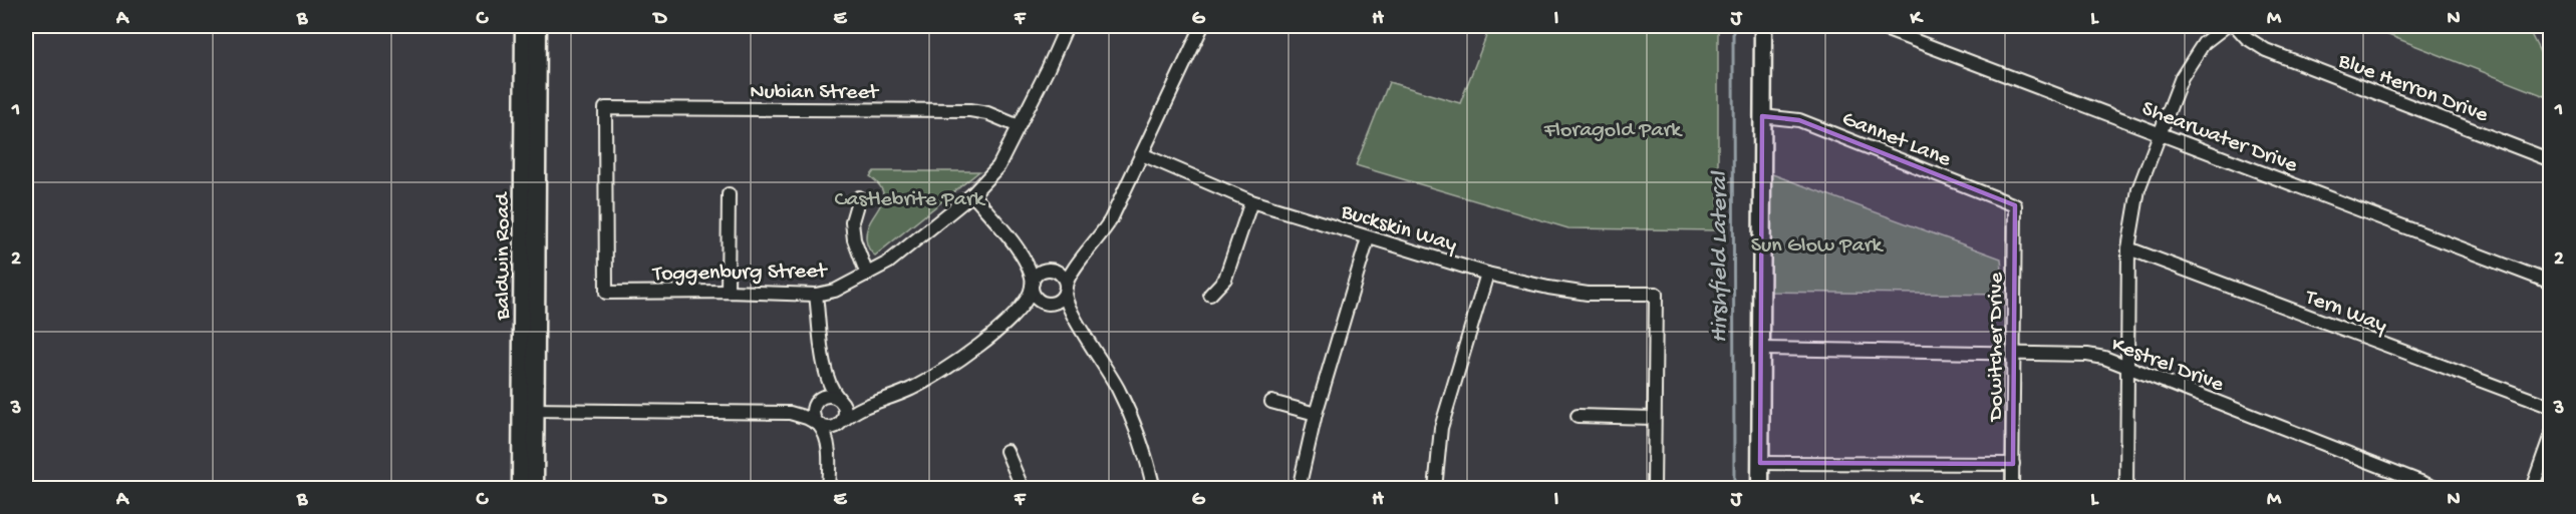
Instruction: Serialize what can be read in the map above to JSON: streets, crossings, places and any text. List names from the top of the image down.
{
  "streets": {
    "main road": ["Baldwin Road"],
    "street": [
      "Blue Herron Drive",
      "Nubian Street",
      "Shearwater Drive",
      "Gannet Lane",
      "Buckskin Way",
      "Toggenburg Street",
      "Tern Way",
      "Dowitcher Drive",
      "Kestrel Drive"
    ]
  },
  "crossings": [
    ["Nubian Street", "Toggenburg Street"],
    ["Gannet Lane", "Dowitcher Drive"],
    ["Dowitcher Drive", "Kestrel Drive"]
  ],
  "water": ["Hirshfield Lateral"],
  "parks": ["Floragold Park", "Castlebrite Park", "Sun Glow Park"],
  "grid": {
    "columns": [
      "A",
      "B",
      "C",
      "D",
      "E",
      "F",
      "G",
      "H",
      "I",
      "J",
      "K",
      "L",
      "M",
      "N"
    ],
    "rows": ["1", "2", "3"]
  }
}
